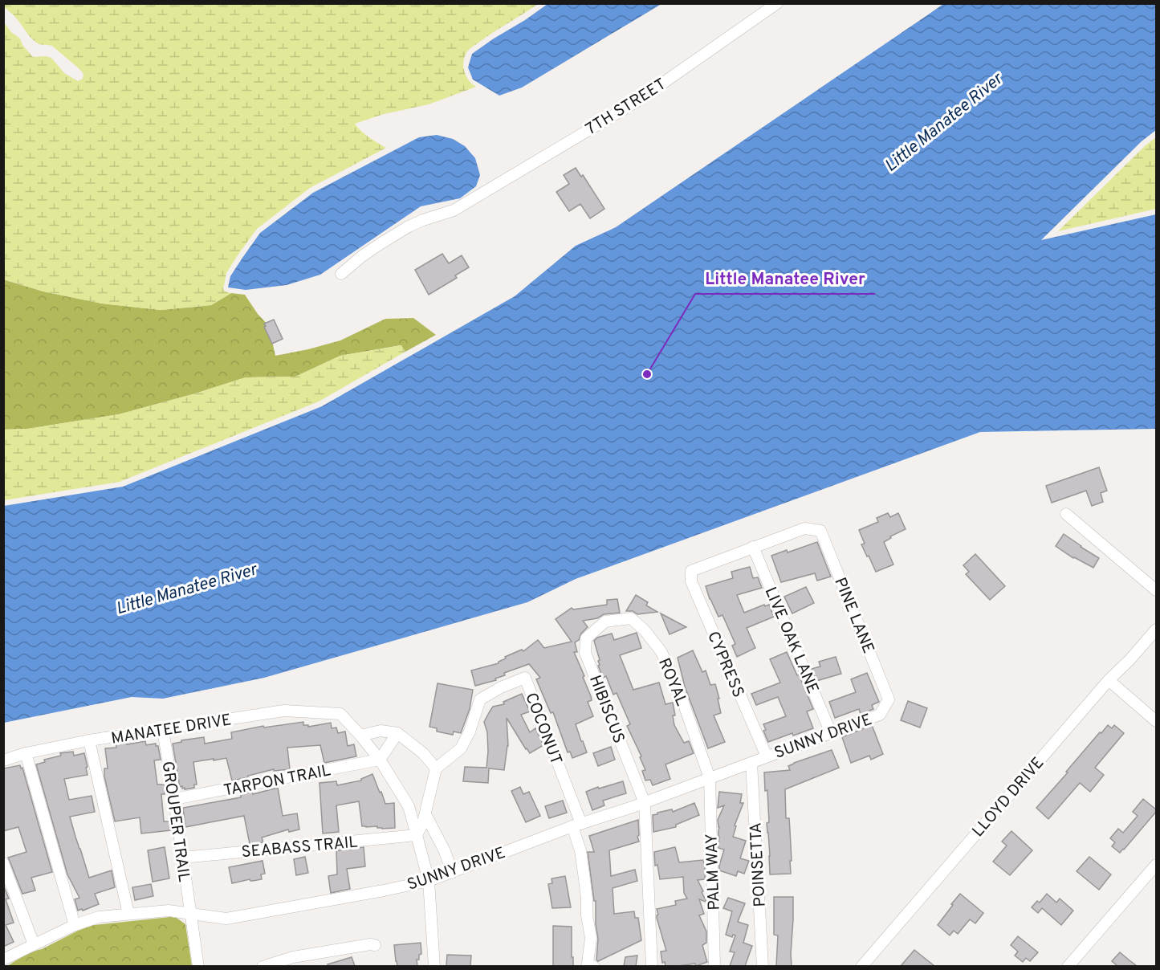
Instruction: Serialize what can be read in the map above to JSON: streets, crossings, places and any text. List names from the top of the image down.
{
  "streets": {
    "street": [
      "7TH STREET",
      "PINE LANE",
      "LIVE OAK LANE",
      "CYPRESS",
      "ROYAL",
      "HIBISCUS",
      "MANATEE DRIVE",
      "COCONUT",
      "SUNNY DRIVE",
      "TARPON TRAIL",
      "LLOYD DRIVE",
      "GROUPER TRAIL",
      "SEABASS TRAIL",
      "POINSETTA",
      "PALM WAY"
    ]
  },
  "crossings": [
    ["PINE LANE", "LIVE OAK LANE"],
    ["PINE LANE", "CYPRESS"],
    ["PINE LANE", "SUNNY DRIVE"],
    ["LIVE OAK LANE", "CYPRESS"],
    ["LIVE OAK LANE", "SUNNY DRIVE"],
    ["CYPRESS", "SUNNY DRIVE"],
    ["ROYAL", "HIBISCUS"],
    ["ROYAL", "SUNNY DRIVE"],
    ["ROYAL", "PALM WAY"],
    ["HIBISCUS", "SUNNY DRIVE"],
    ["MANATEE DRIVE", "GROUPER TRAIL"],
    ["COCONUT", "SUNNY DRIVE"],
    ["SUNNY DRIVE", "GROUPER TRAIL"],
    ["SUNNY DRIVE", "POINSETTA"],
    ["SUNNY DRIVE", "PALM WAY"],
    ["TARPON TRAIL", "GROUPER TRAIL"],
    ["GROUPER TRAIL", "SEABASS TRAIL"]
  ],
  "water": ["Little Manatee River"],
  "places": ["Little Manatee River"]
}
